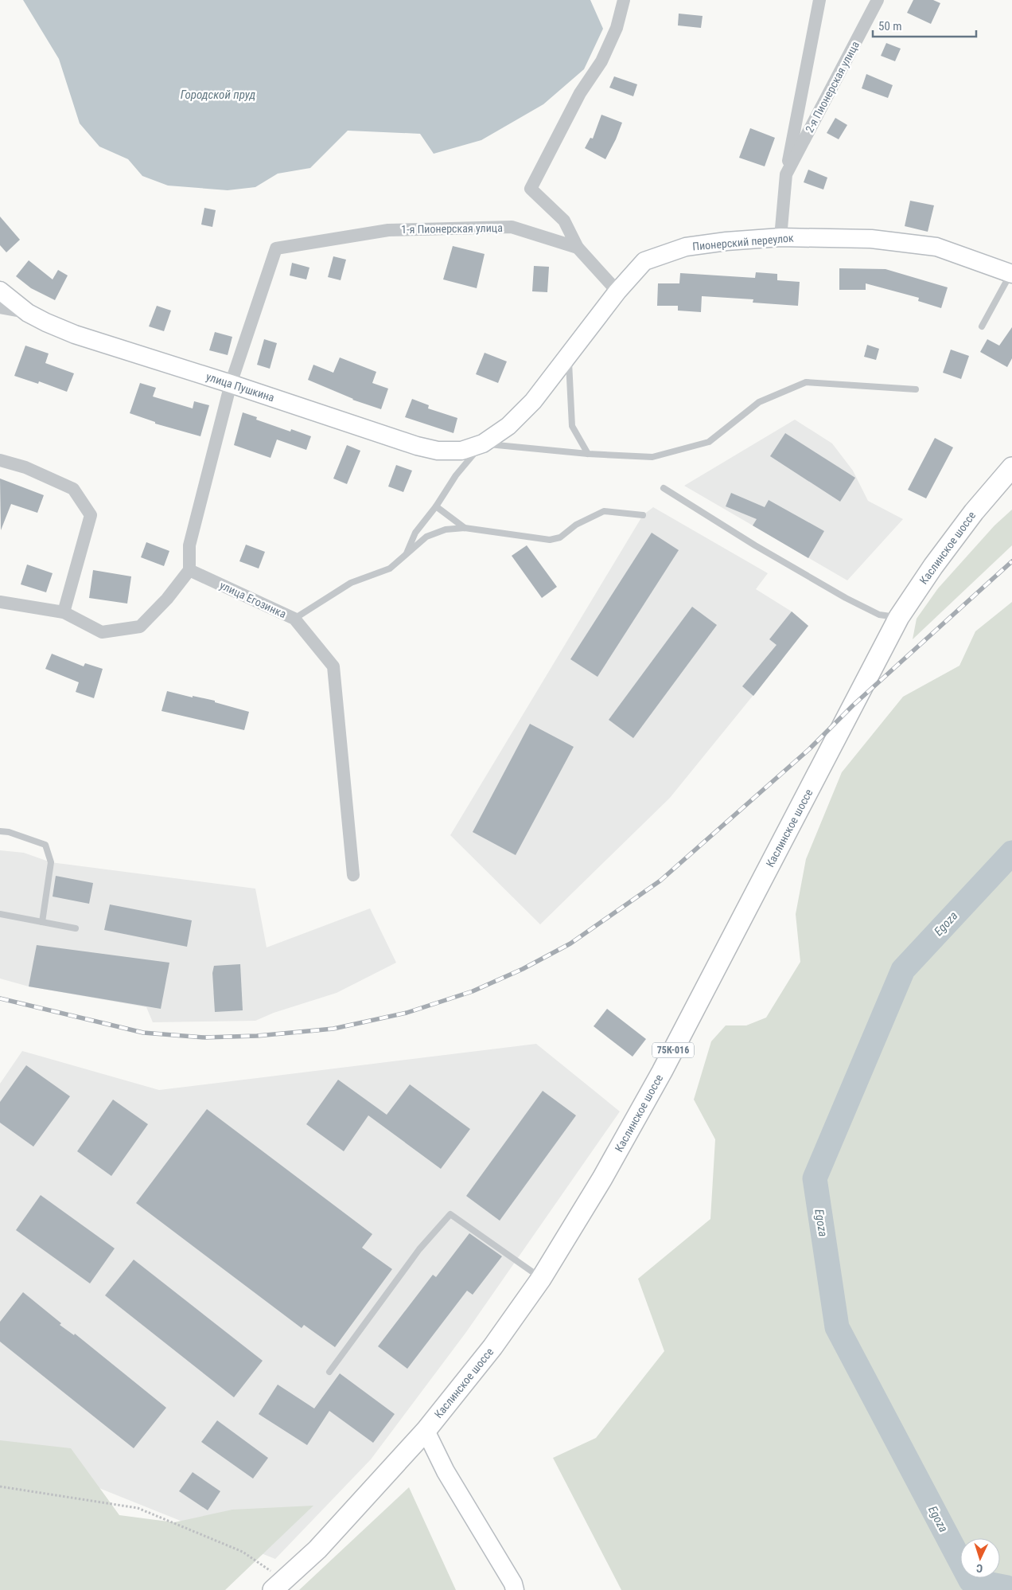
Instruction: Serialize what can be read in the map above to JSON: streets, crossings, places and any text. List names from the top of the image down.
{
  "streets": {
    "main road": ["Каслинское шоссе", "75К-016"],
    "street": [
      "2-я Пионерская улица",
      "1-я Пионерская улица",
      "Пионерский переулок",
      "улица Пушкина",
      "улица Егозинка"
    ]
  },
  "crossings": [
    ["2-я Пионерская улица", "Пионерский переулок"],
    ["1-я Пионерская улица", "улица Пушкина"],
    ["Пионерский переулок", "улица Пушкина"]
  ],
  "water": ["Городской пруд", "Egoza"],
  "scale_bar": "50 m",
  "north": "bottom"
}
